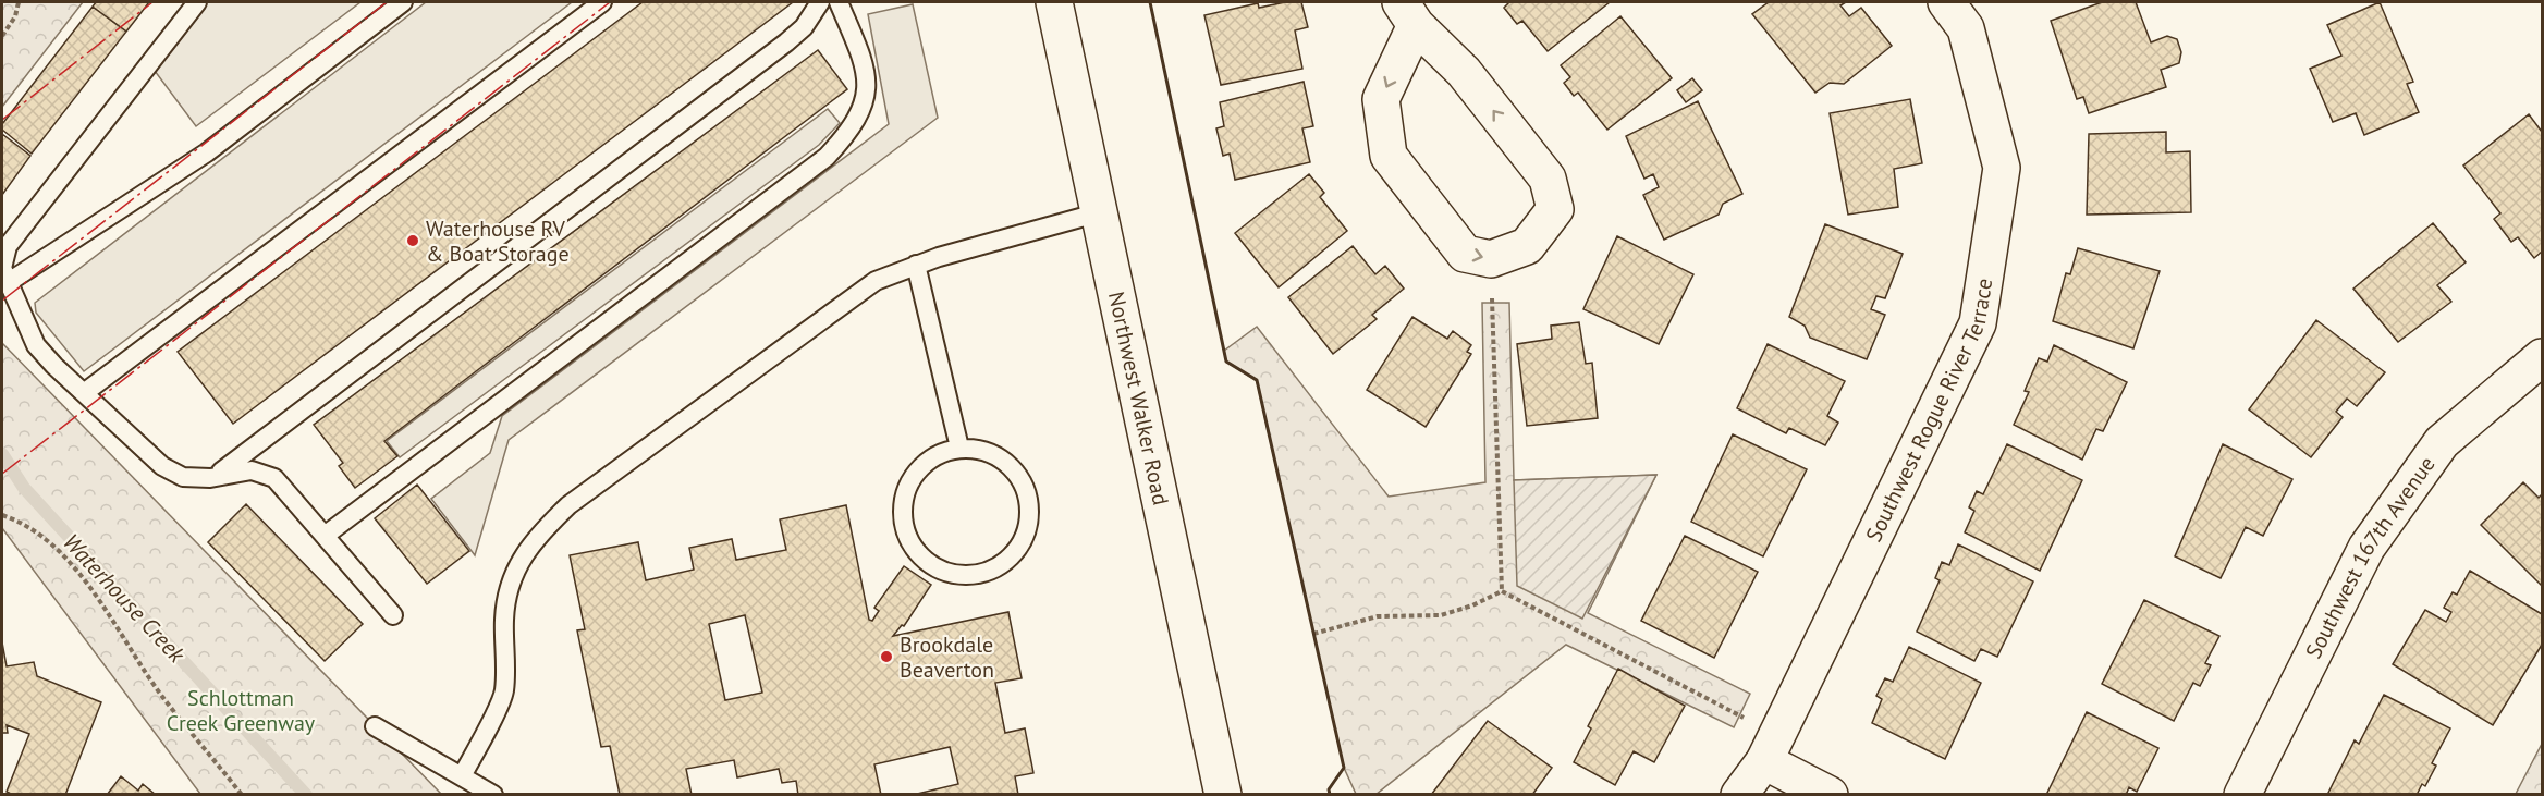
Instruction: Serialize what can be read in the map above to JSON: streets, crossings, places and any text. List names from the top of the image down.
{
  "streets": {
    "street": ["Northwest Walker Road", "Southwest Rogue River Terrace", "Southwest 167th Avenue"]
  },
  "water": ["Waterhouse Creek"],
  "parks": ["Schlottman Creek Greenway"],
  "places": ["Waterhouse RV & Boat Storage", "Brookdale Beaverton"]
}
